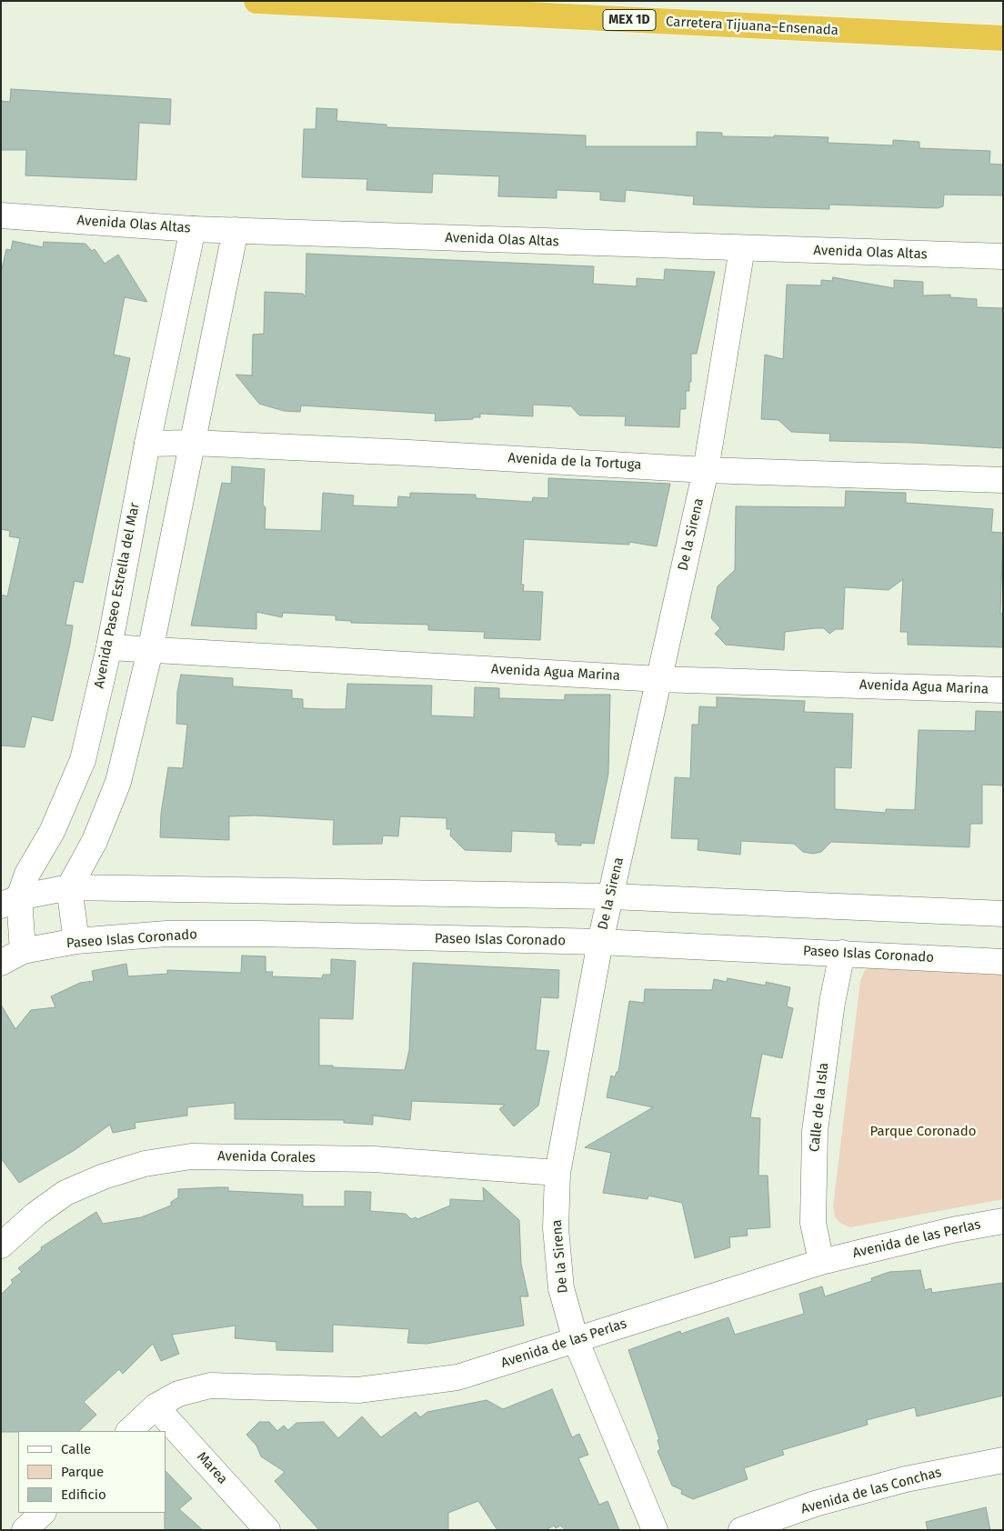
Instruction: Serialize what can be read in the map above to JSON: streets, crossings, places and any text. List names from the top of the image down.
{
  "streets": {
    "highway": ["MEX 1D", "Carretera Tijuana–Ensenada"],
    "street": [
      "Avenida Olas Altas",
      "Avenida de la Tortuga",
      "De la Sirena",
      "Avenida Paseo Estrella del Mar",
      "Avenida Agua Marina",
      "Paseo Islas Coronado",
      "Calle de la Isla",
      "Avenida Corales",
      "Avenida de las Perlas",
      "Marea",
      "Avenida de las Conchas"
    ]
  },
  "crossings": [
    ["Avenida Olas Altas", "De la Sirena"],
    ["Avenida Olas Altas", "Avenida Paseo Estrella del Mar"],
    ["Avenida de la Tortuga", "De la Sirena"],
    ["Avenida de la Tortuga", "Avenida Paseo Estrella del Mar"],
    ["De la Sirena", "Avenida Agua Marina"],
    ["De la Sirena", "Paseo Islas Coronado"],
    ["De la Sirena", "Avenida Corales"],
    ["De la Sirena", "Avenida de las Perlas"],
    ["Avenida Paseo Estrella del Mar", "Avenida Agua Marina"],
    ["Avenida Paseo Estrella del Mar", "Paseo Islas Coronado"],
    ["Paseo Islas Coronado", "Calle de la Isla"],
    ["Calle de la Isla", "Avenida de las Perlas"],
    ["Avenida de las Perlas", "Marea"]
  ],
  "parks": ["Parque Coronado"],
  "legend": ["Calle", "Parque", "Edificio"]
}
